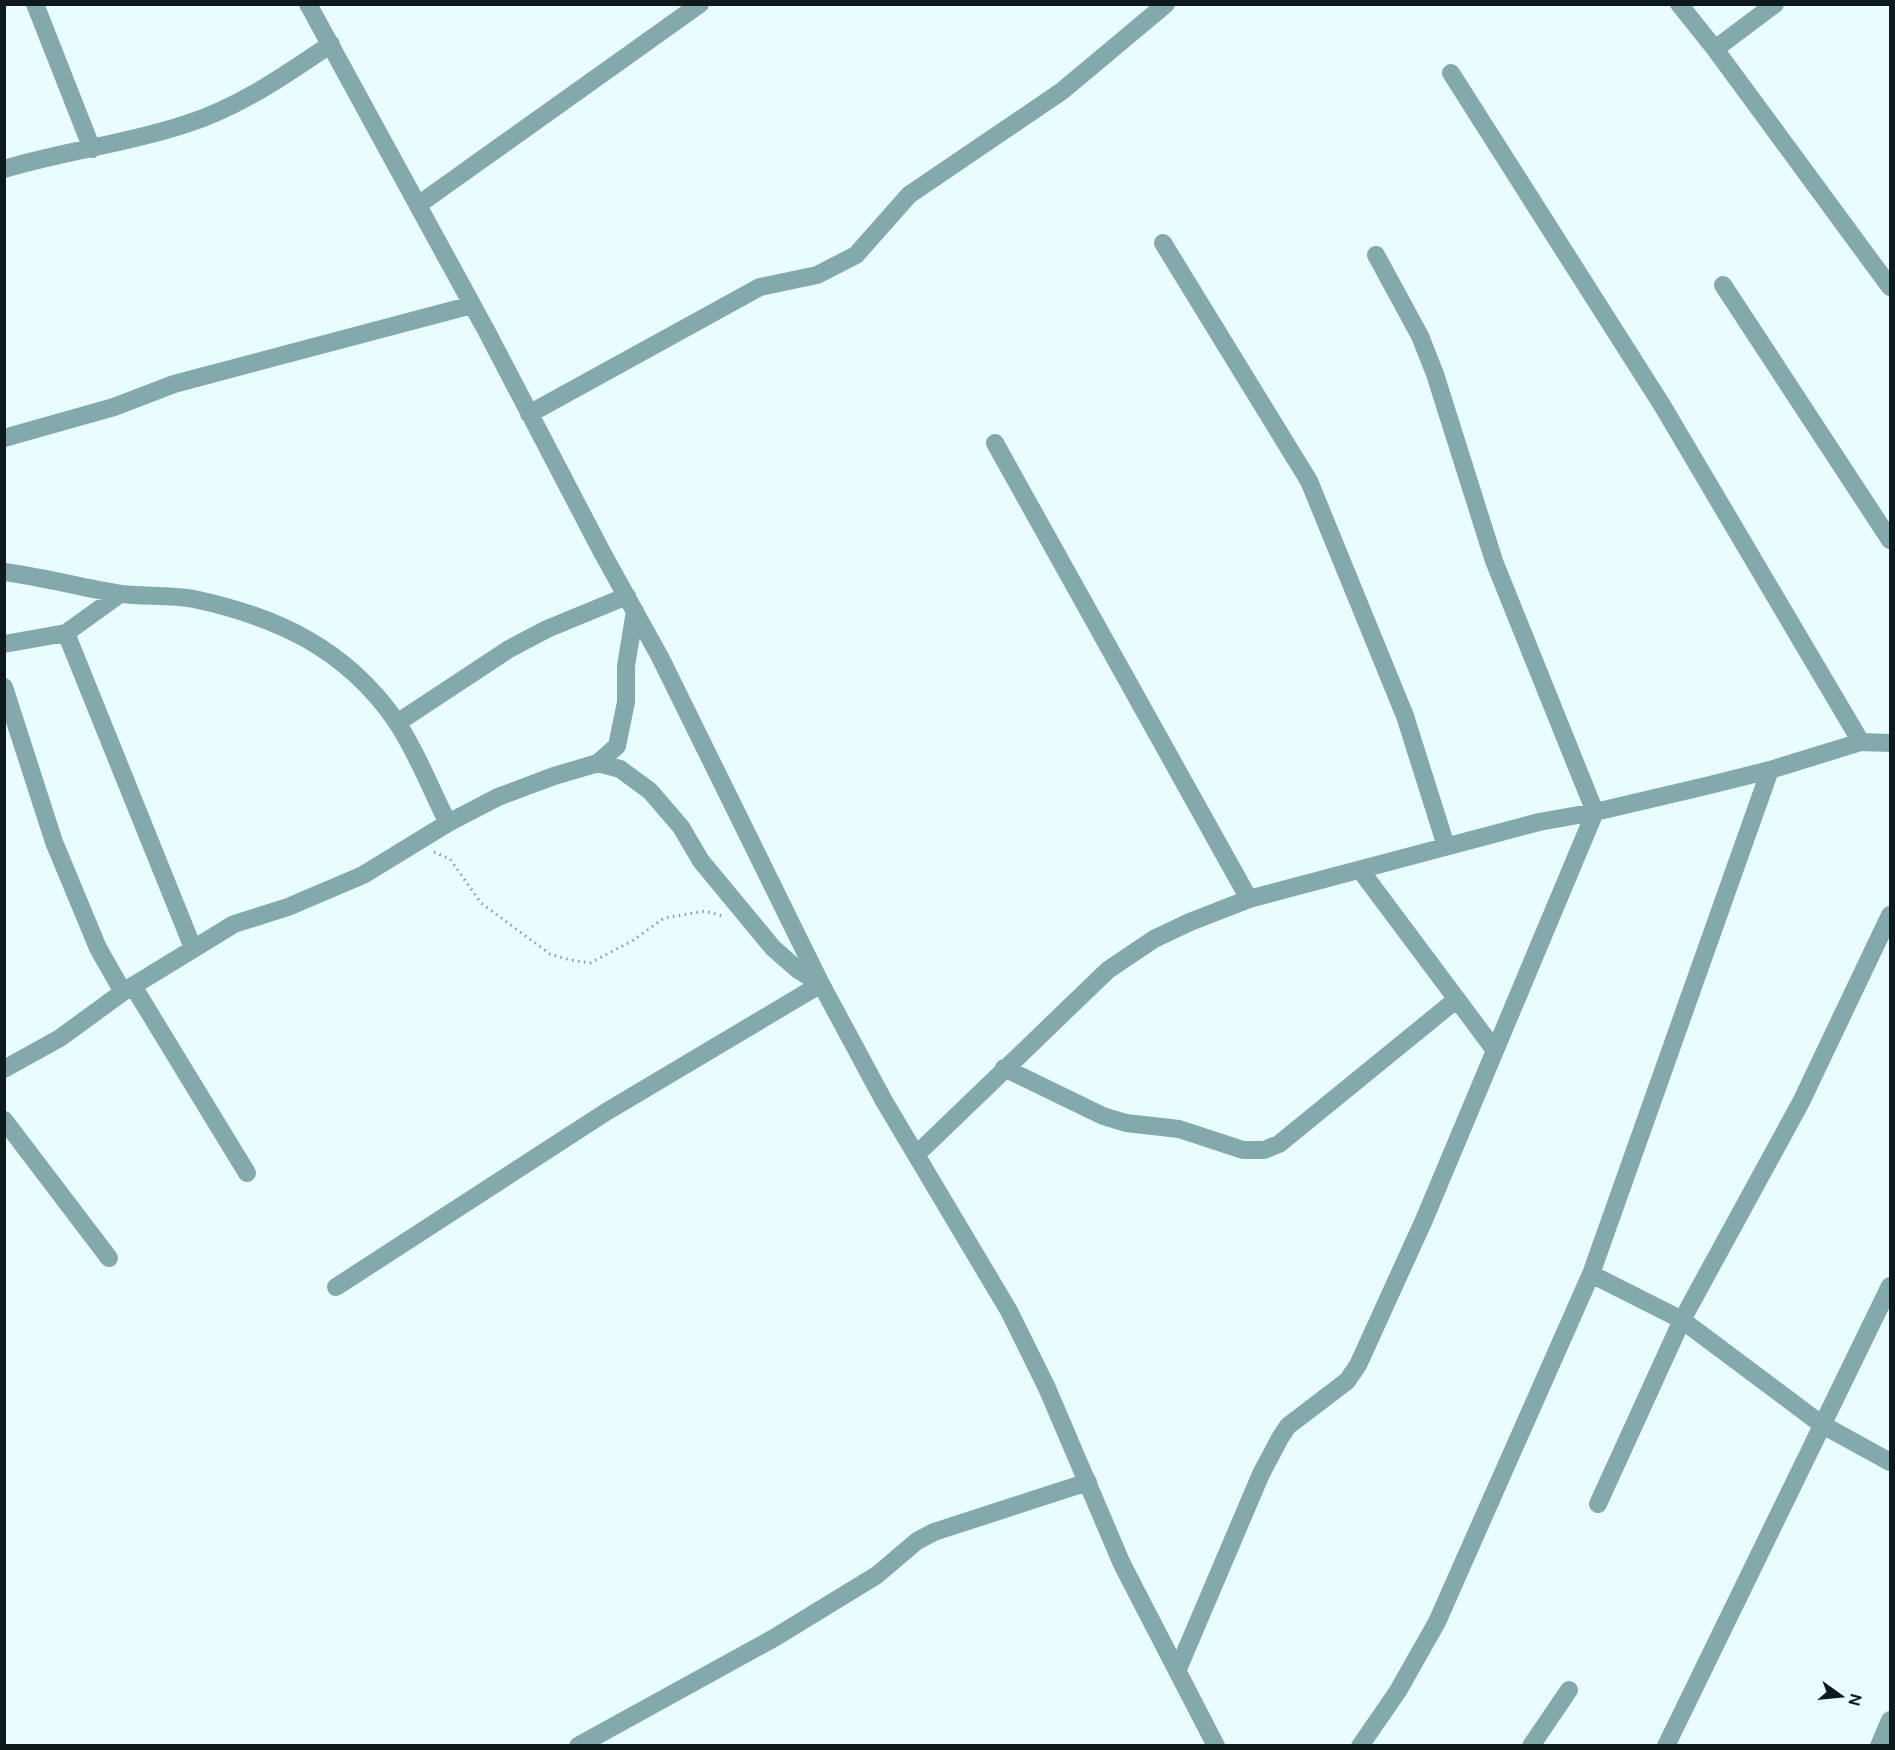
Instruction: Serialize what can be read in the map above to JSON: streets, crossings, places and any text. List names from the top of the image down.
{
  "north": "right"
}
